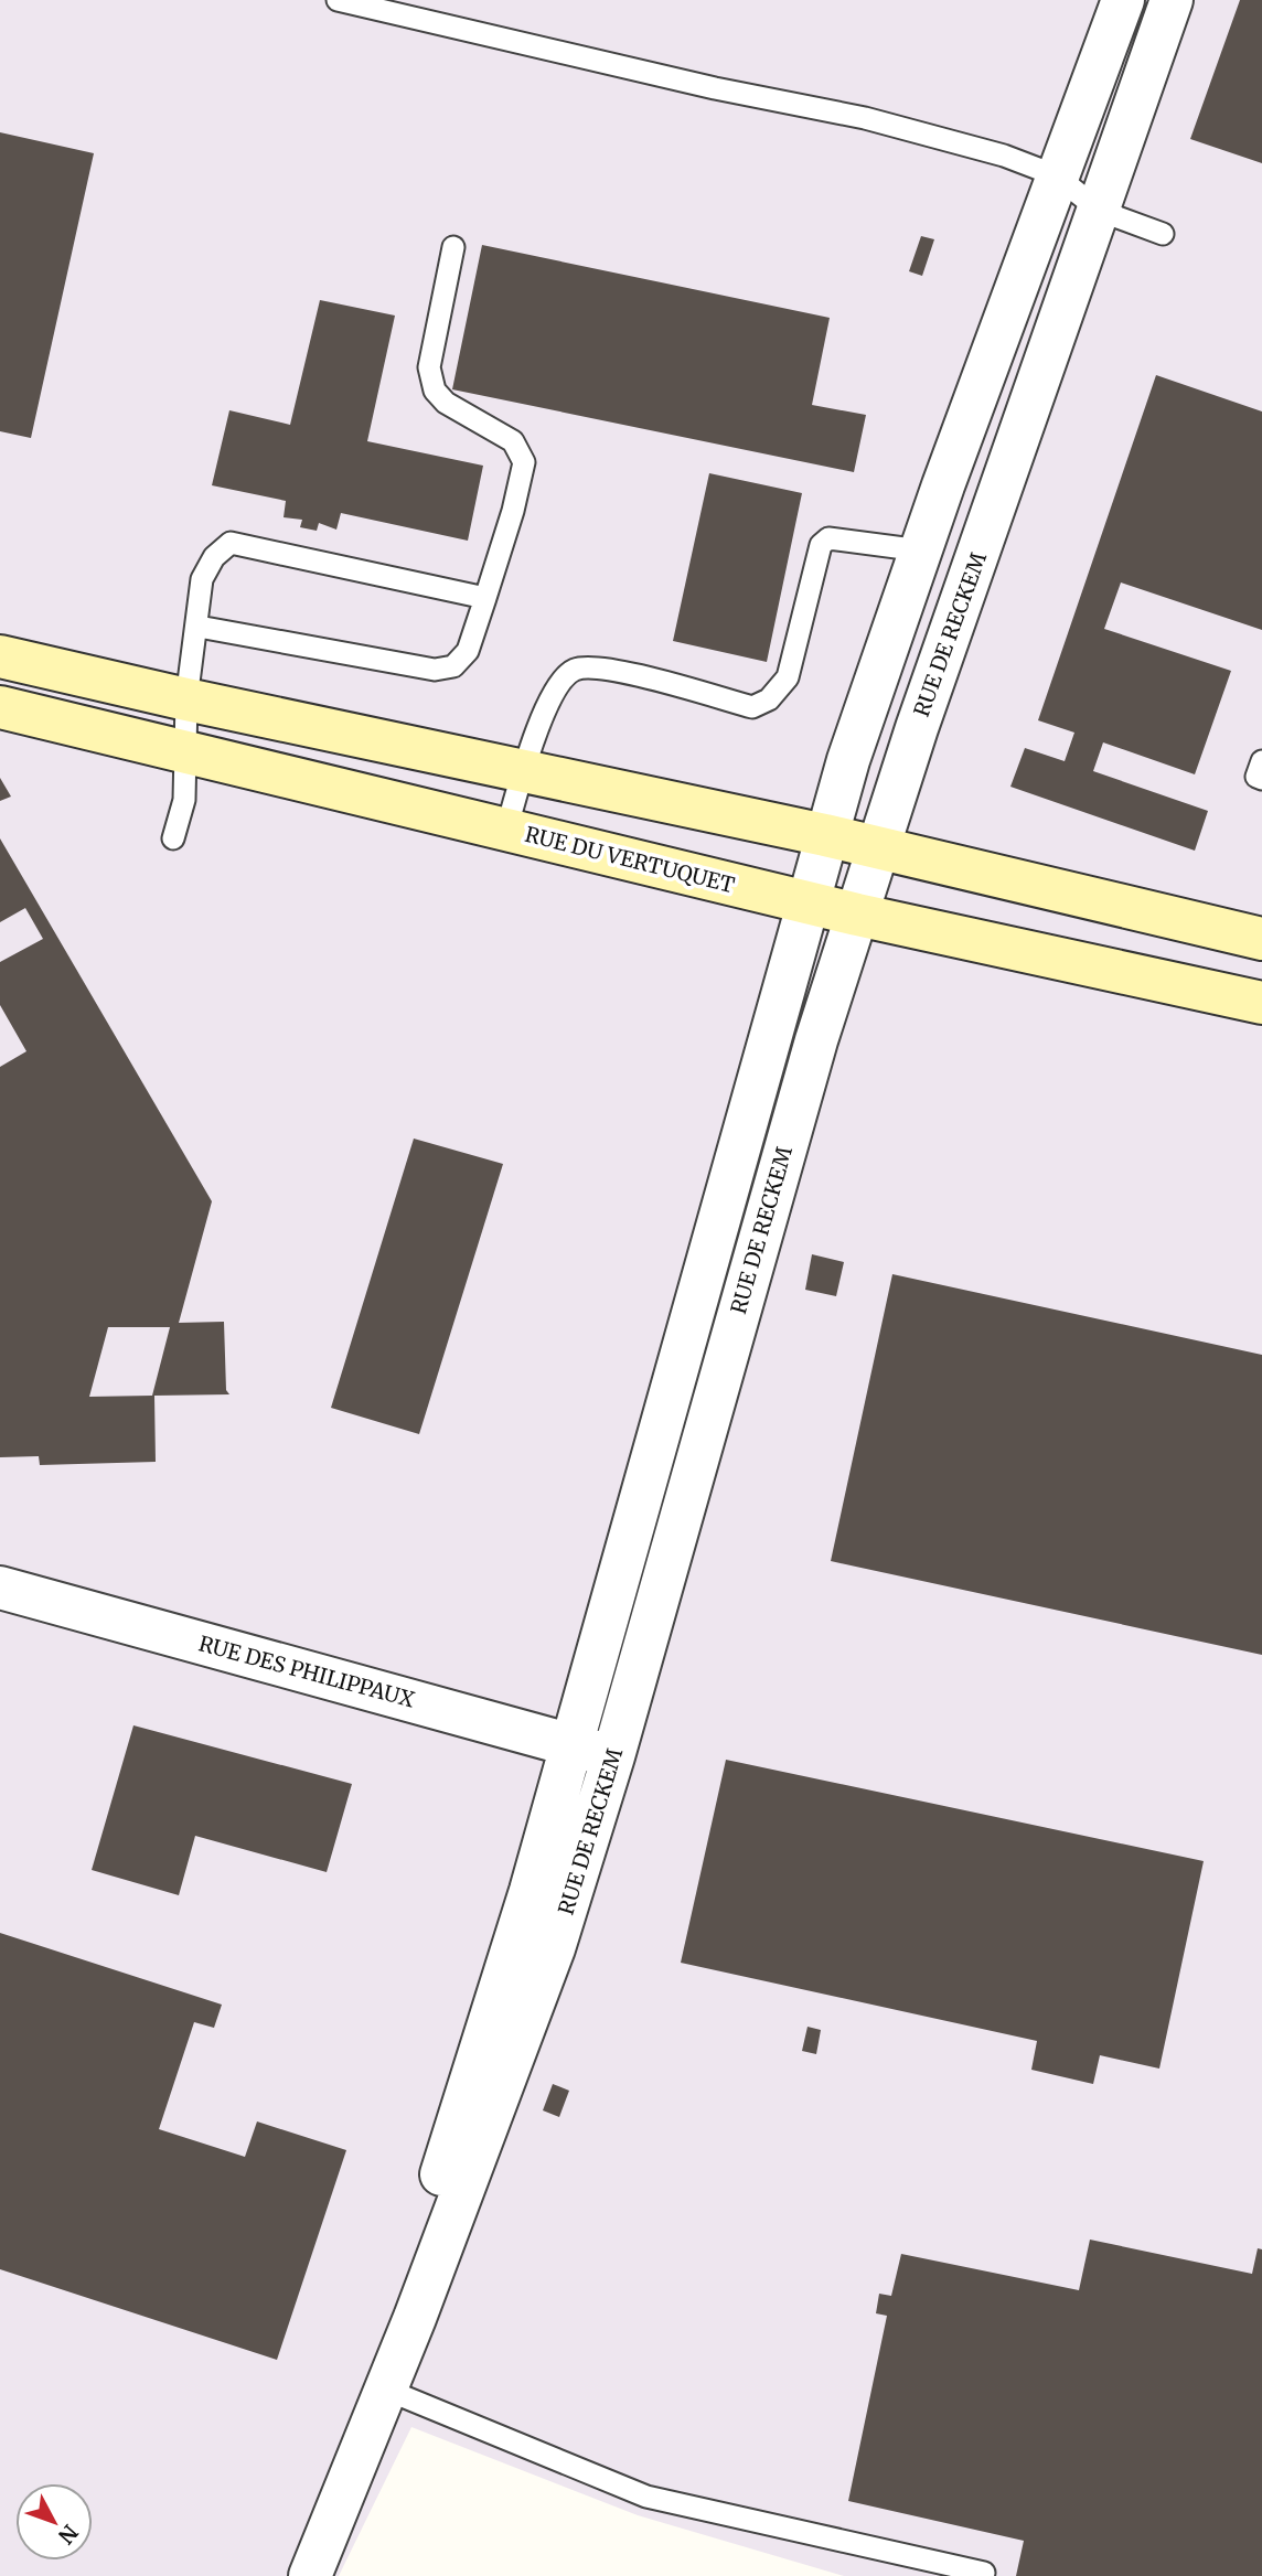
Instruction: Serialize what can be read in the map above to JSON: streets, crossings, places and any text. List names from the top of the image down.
{
  "streets": {
    "street": ["RUE DE RECKEM", "RUE DU VERTUQUET", "RUE DES PHILIPPAUX"]
  },
  "crossings": [
    ["RUE DE RECKEM", "RUE DU VERTUQUET"],
    ["RUE DE RECKEM", "RUE DES PHILIPPAUX"]
  ],
  "north": "bottom right"
}
